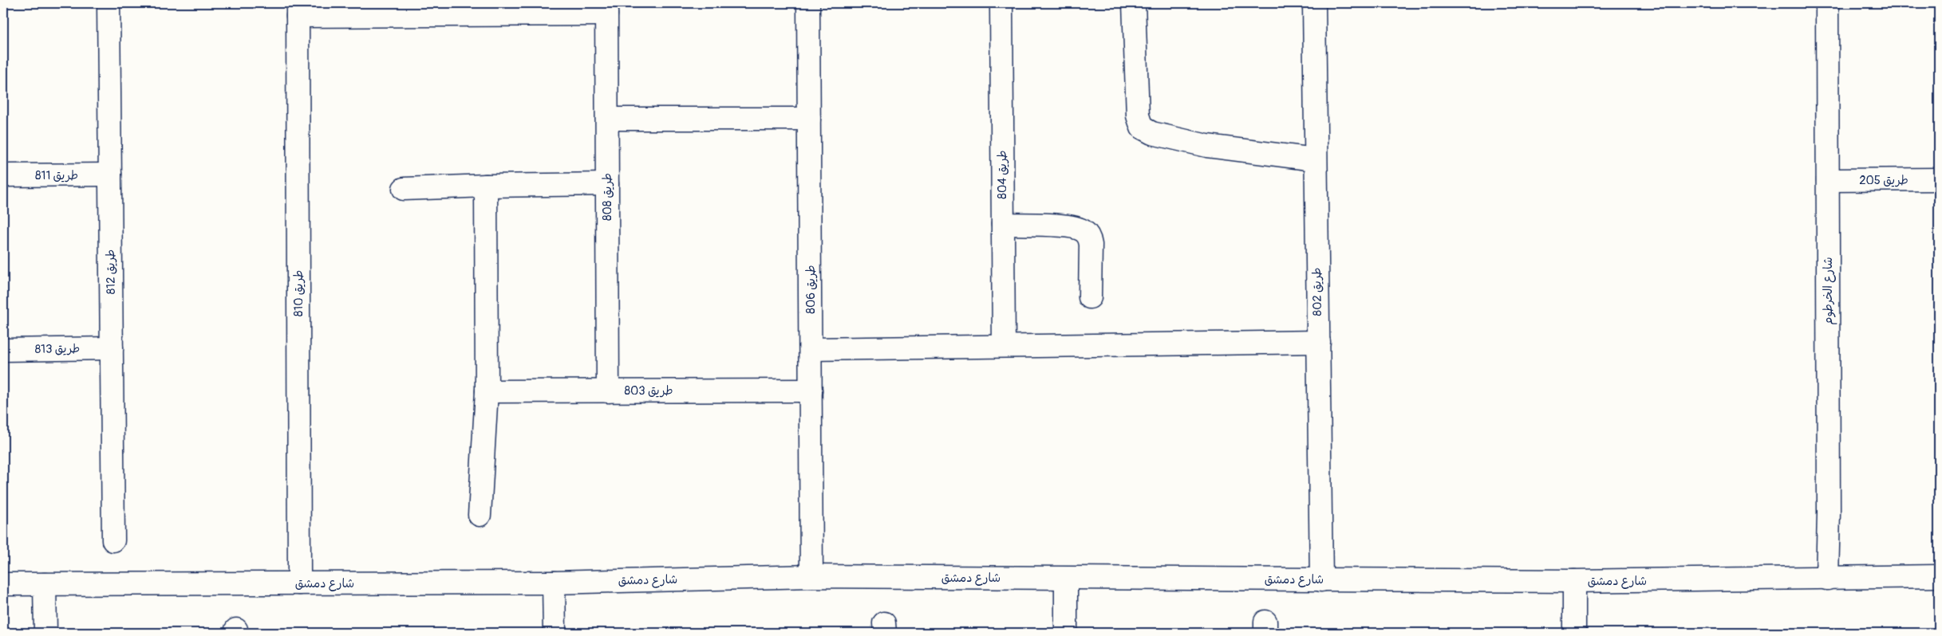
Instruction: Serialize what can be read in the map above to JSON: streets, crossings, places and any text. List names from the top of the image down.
{
  "streets": {
    "street": [
      "طريق 804",
      "طريق 811",
      "طريق 205",
      "طريق 808",
      "طريق 812",
      "طريق 806",
      "شارع الخرطوم",
      "طريق 802",
      "طريق 810",
      "طريق 813",
      "طريق 803",
      "شارع دمشق"
    ]
  },
  "crossings": [
    ["طريق 811", "طريق 812"],
    ["طريق 205", "شارع الخرطوم"],
    ["طريق 808", "طريق 803"],
    ["طريق 812", "طريق 813"],
    ["طريق 806", "طريق 803"],
    ["طريق 806", "شارع دمشق"],
    ["شارع الخرطوم", "شارع دمشق"],
    ["طريق 802", "شارع دمشق"],
    ["طريق 810", "شارع دمشق"]
  ]
}
